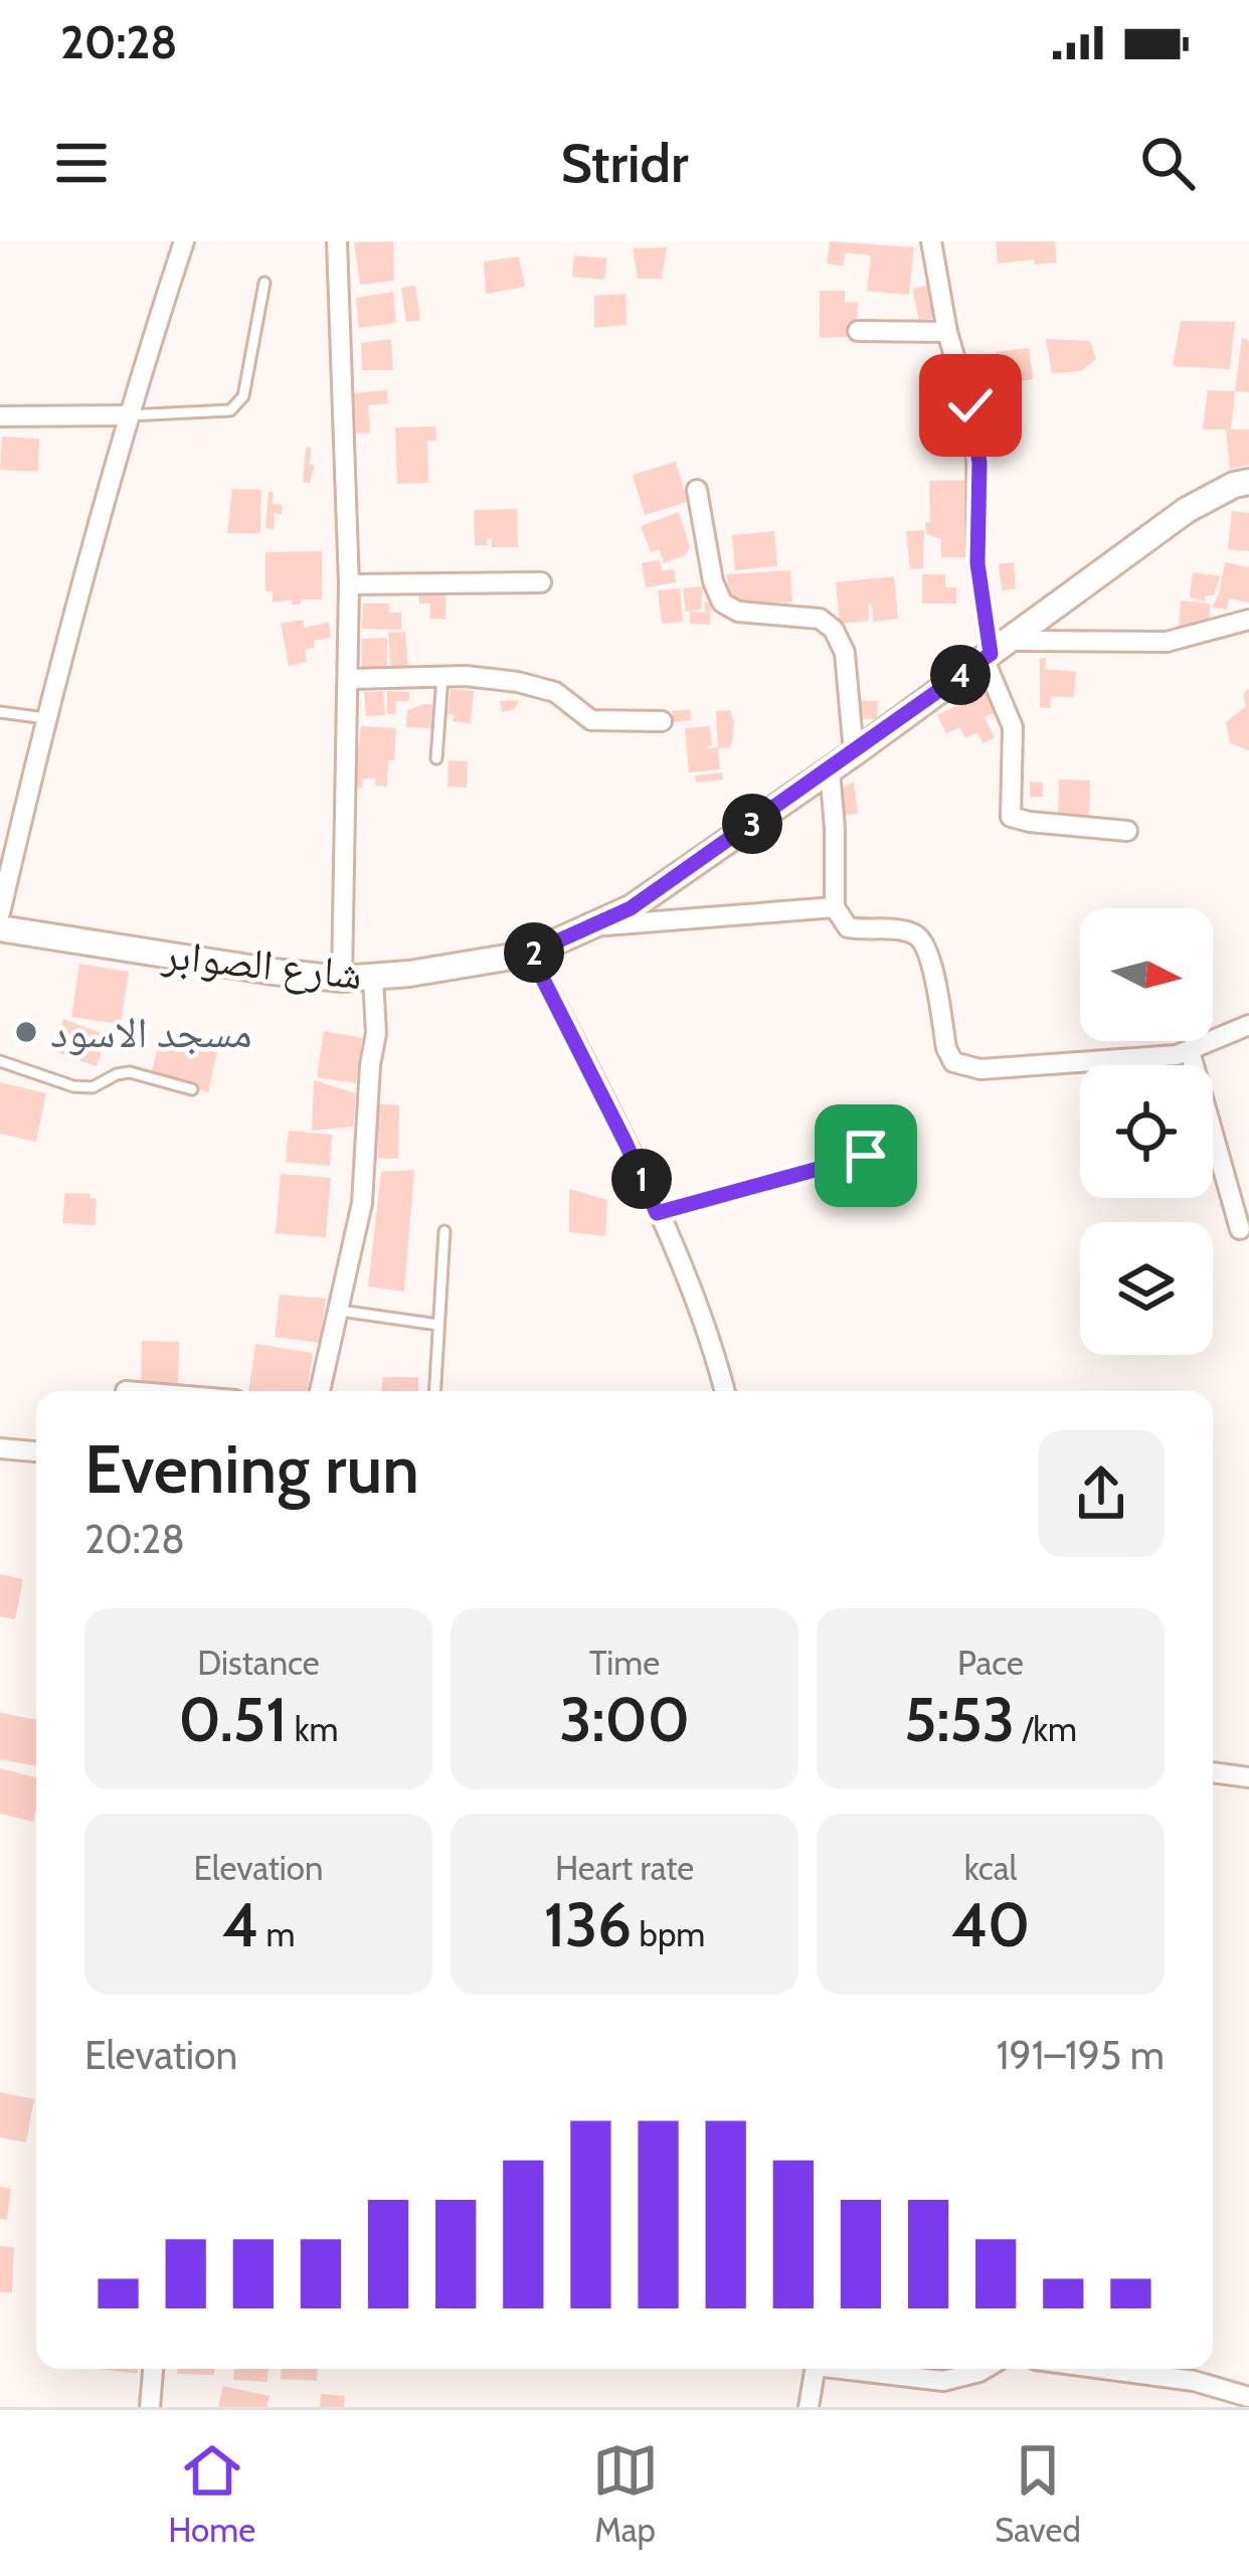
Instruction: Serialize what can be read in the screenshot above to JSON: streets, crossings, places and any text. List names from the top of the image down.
{
  "streets": {
    "street": ["شارع الصوابر"]
  },
  "places": ["مسجد الاسود"],
  "north": "right",
  "page": {
    "status": "20:28",
    "header": "Stridr",
    "pins": [
      "4",
      "3",
      "2",
      "1"
    ],
    "heading": ["Evening run", "20:28"],
    "stats": [
      ["Distance", "0.51 km"],
      ["Time", "3:00"],
      ["Pace", "5:53 /km"],
      ["Elevation", "4 m"],
      ["Heart rate", "136 bpm"],
      ["kcal", "40"]
    ],
    "chart": ["Elevation", "191–195 m"],
    "tabs": ["Home", "Map", "Saved"]
  }
}
